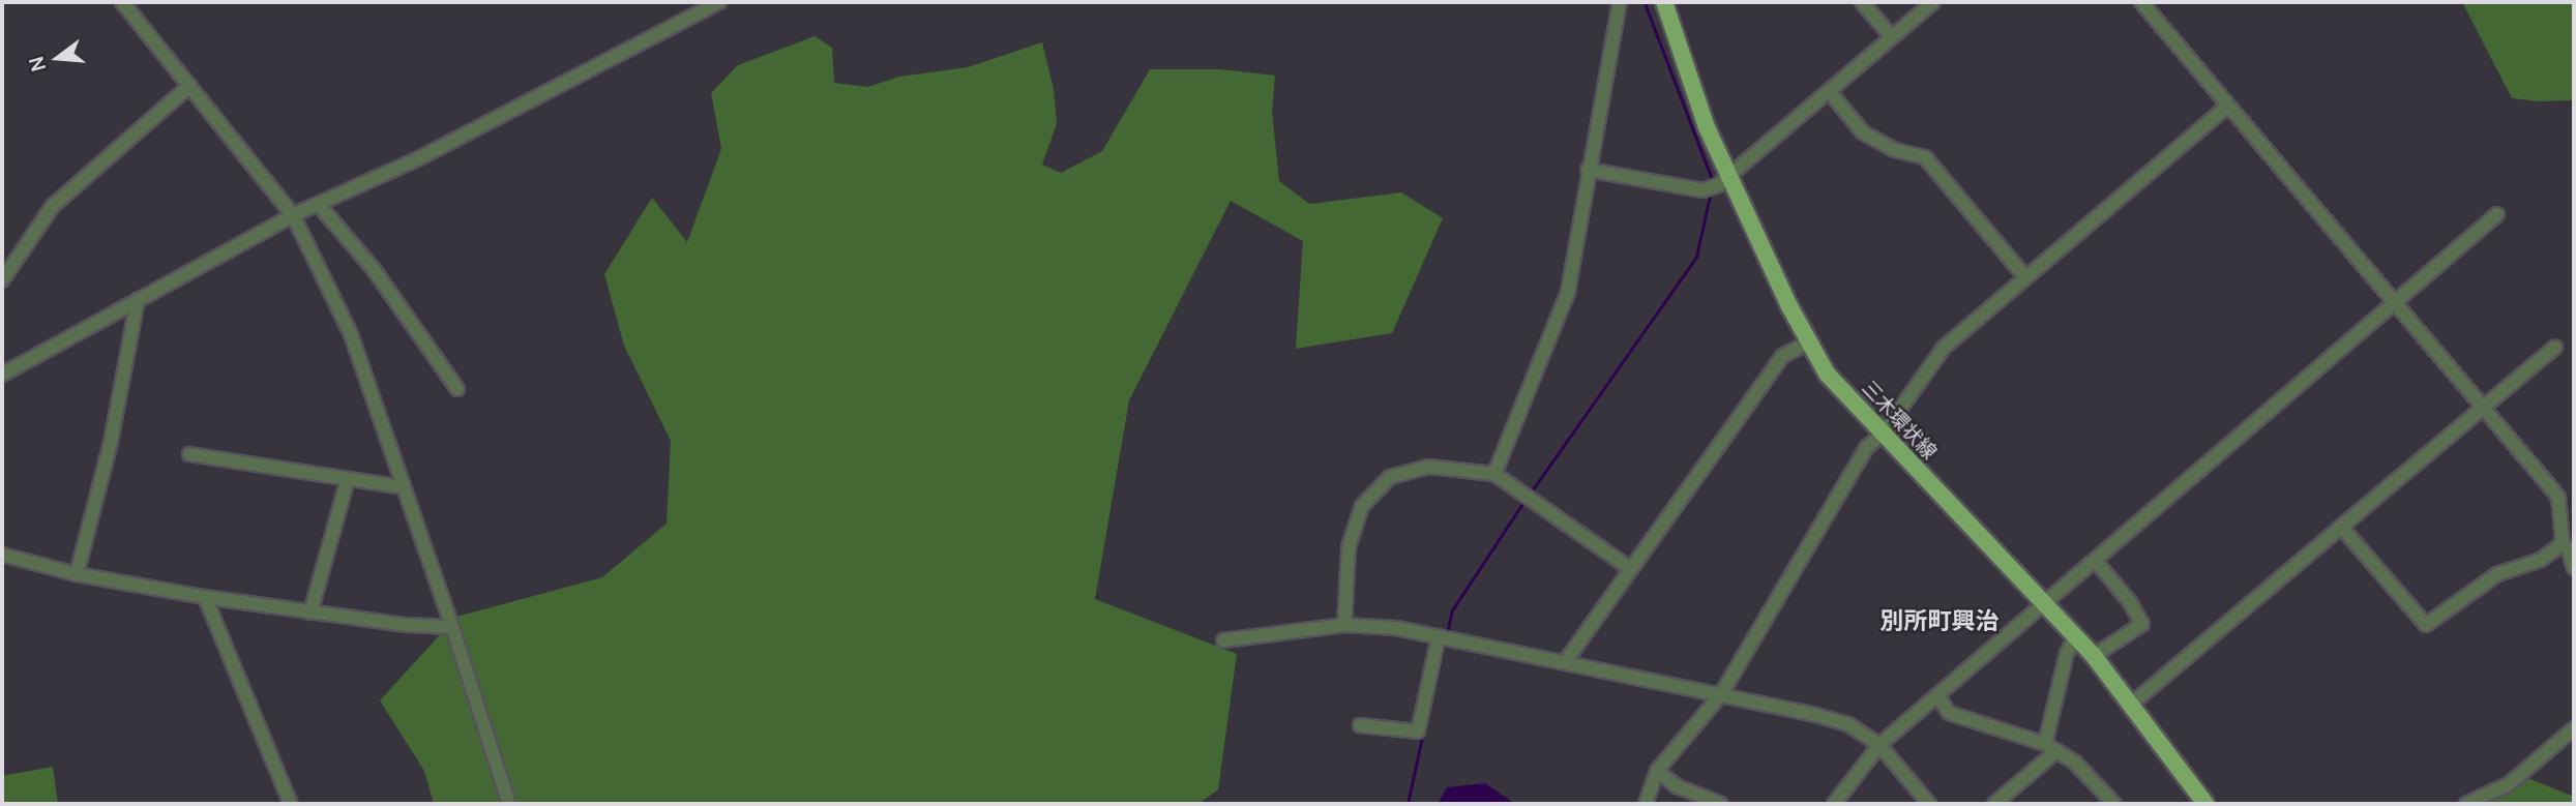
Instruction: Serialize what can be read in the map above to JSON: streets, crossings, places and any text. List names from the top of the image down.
{
  "streets": {
    "main road": ["三木環状線"]
  },
  "districts": ["別所町興治"],
  "north": "left"
}
